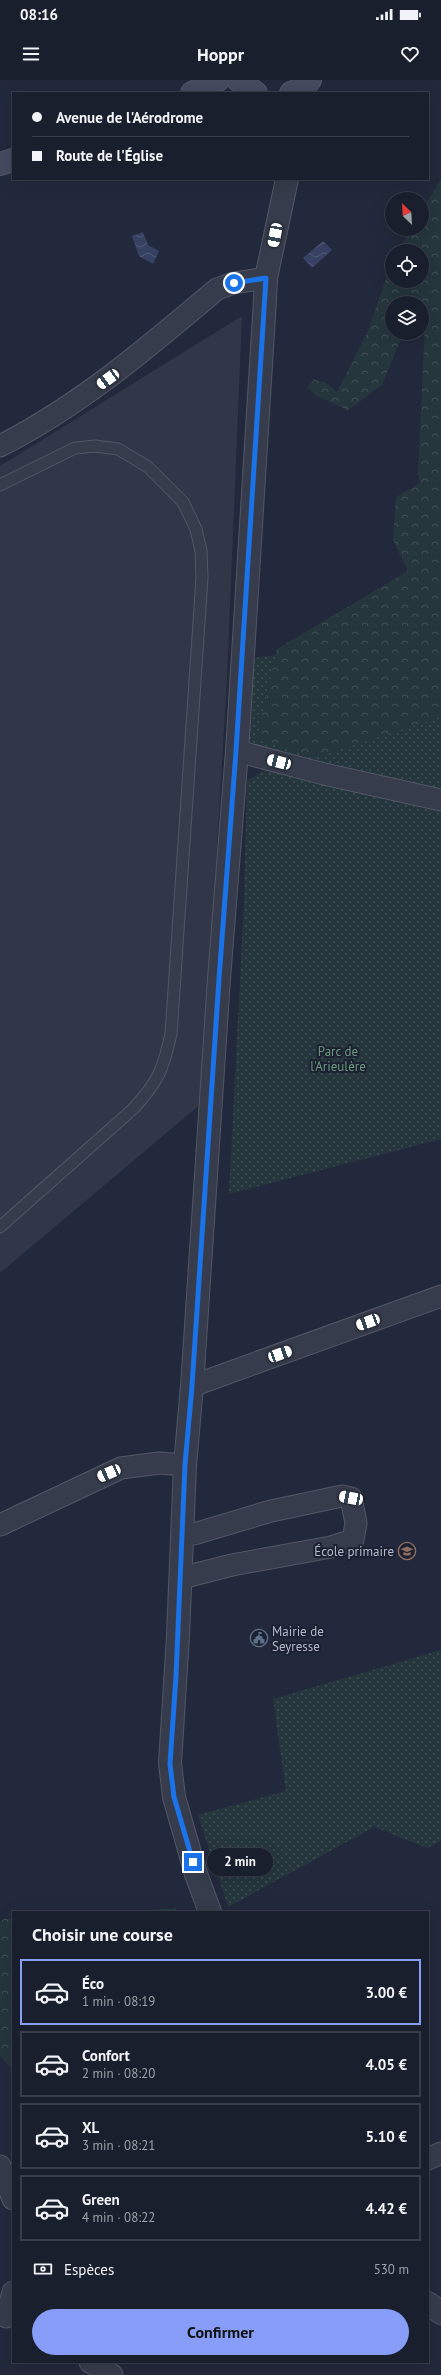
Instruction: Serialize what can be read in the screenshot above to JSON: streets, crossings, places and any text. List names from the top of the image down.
{
  "parks": ["Parc de l'Arieulère"],
  "places": {
    "school or university": ["École primaire"],
    "public building": ["Mairie de Seyresse"]
  },
  "north": "top left",
  "page": {
    "status": "08:16",
    "header": "Hoppr",
    "banner": ["Avenue de l'Aérodrome", "Route de l'Église"],
    "bubble": "2 min",
    "heading": "Choisir une course",
    "list": [
      {
        "name": "Éco",
        "note": "1 min · 08:19",
        "value": "3.00 €"
      },
      {
        "name": "Confort",
        "note": "2 min · 08:20",
        "value": "4.05 €"
      },
      {
        "name": "XL",
        "note": "3 min · 08:21",
        "value": "5.10 €"
      },
      {
        "name": "Green",
        "note": "4 min · 08:22",
        "value": "4.42 €"
      }
    ],
    "pay": ["Espèces", "530 m"],
    "buttons": "Confirmer"
  }
}
